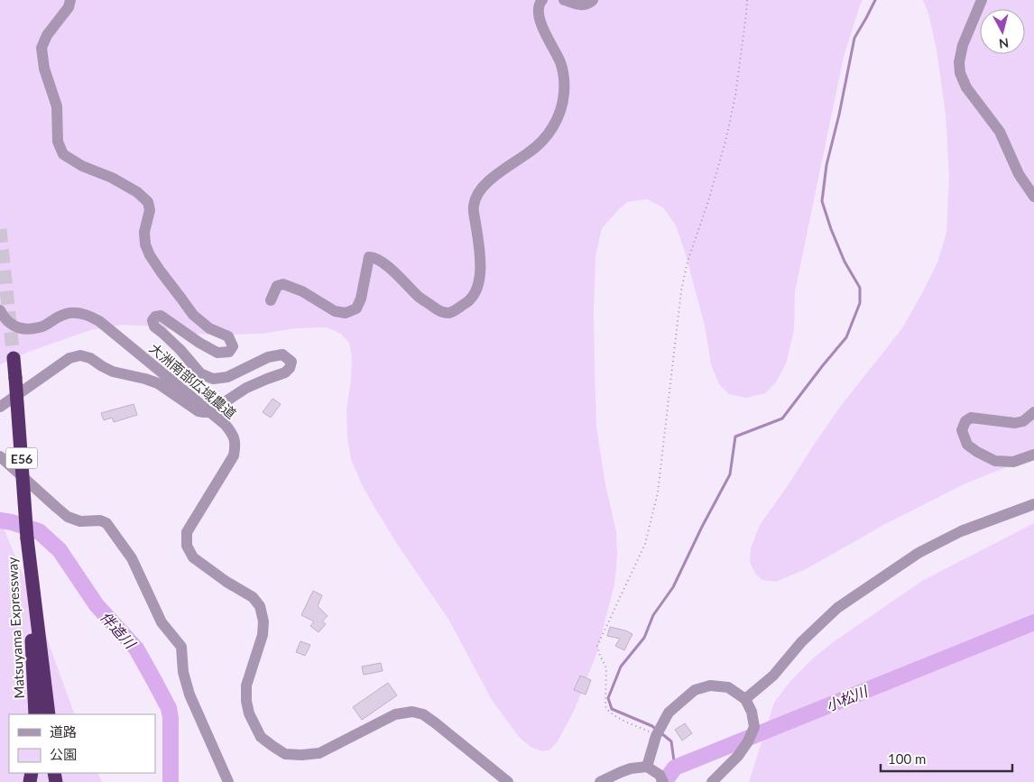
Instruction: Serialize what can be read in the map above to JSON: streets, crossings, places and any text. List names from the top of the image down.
{
  "streets": {
    "highway": ["E56", "Matsuyama Expressway"],
    "street": ["大洲南部広域農道"]
  },
  "water": ["伴造川", "小松川"],
  "legend": ["道路", "公園"],
  "scale_bar": "100 m",
  "north": "bottom"
}
